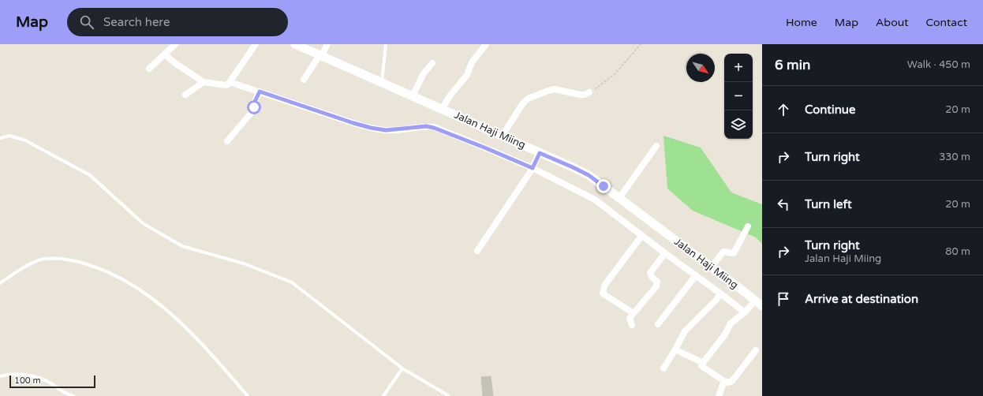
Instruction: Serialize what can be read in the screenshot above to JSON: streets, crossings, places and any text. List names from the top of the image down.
{
  "streets": {
    "main road": ["Jalan Haji Miing"]
  },
  "scale_bar": "100 m",
  "north": "bottom right",
  "page": {
    "header": "Map",
    "search": "Search here",
    "nav": [
      "Home",
      "Map",
      "About",
      "Contact"
    ],
    "heading": ["6 min", "Walk · 450 m"],
    "map_buttons": ["+", "−"],
    "list": [
      ["Continue", "20 m"],
      ["Turn right", "330 m"],
      ["Turn left", "20 m"],
      ["Turn right", "Jalan Haji Miing", "80 m"],
      "Arrive at destination"
    ],
    "scale": "100 m"
  }
}
